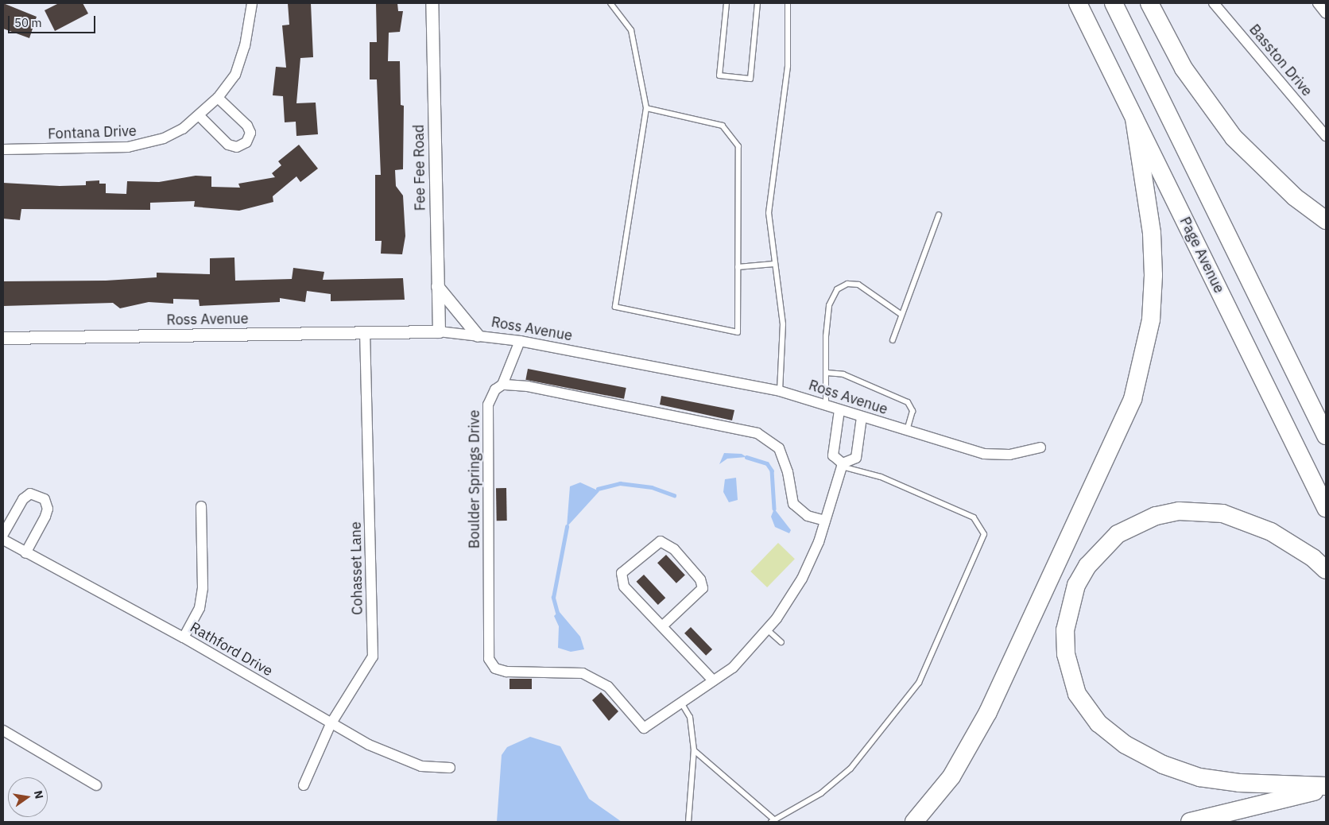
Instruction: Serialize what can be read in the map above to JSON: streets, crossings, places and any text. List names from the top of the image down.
{
  "streets": {
    "highway": ["Page Avenue"],
    "street": [
      "Basston Drive",
      "Fontana Drive",
      "Fee Fee Road",
      "Ross Avenue",
      "Boulder Springs Drive",
      "Cohasset Lane",
      "Rathford Drive"
    ]
  },
  "crossings": [
    ["Fee Fee Road", "Ross Avenue"],
    ["Ross Avenue", "Boulder Springs Drive"],
    ["Ross Avenue", "Cohasset Lane"],
    ["Cohasset Lane", "Rathford Drive"]
  ],
  "scale_bar": "50 m",
  "north": "right"
}
